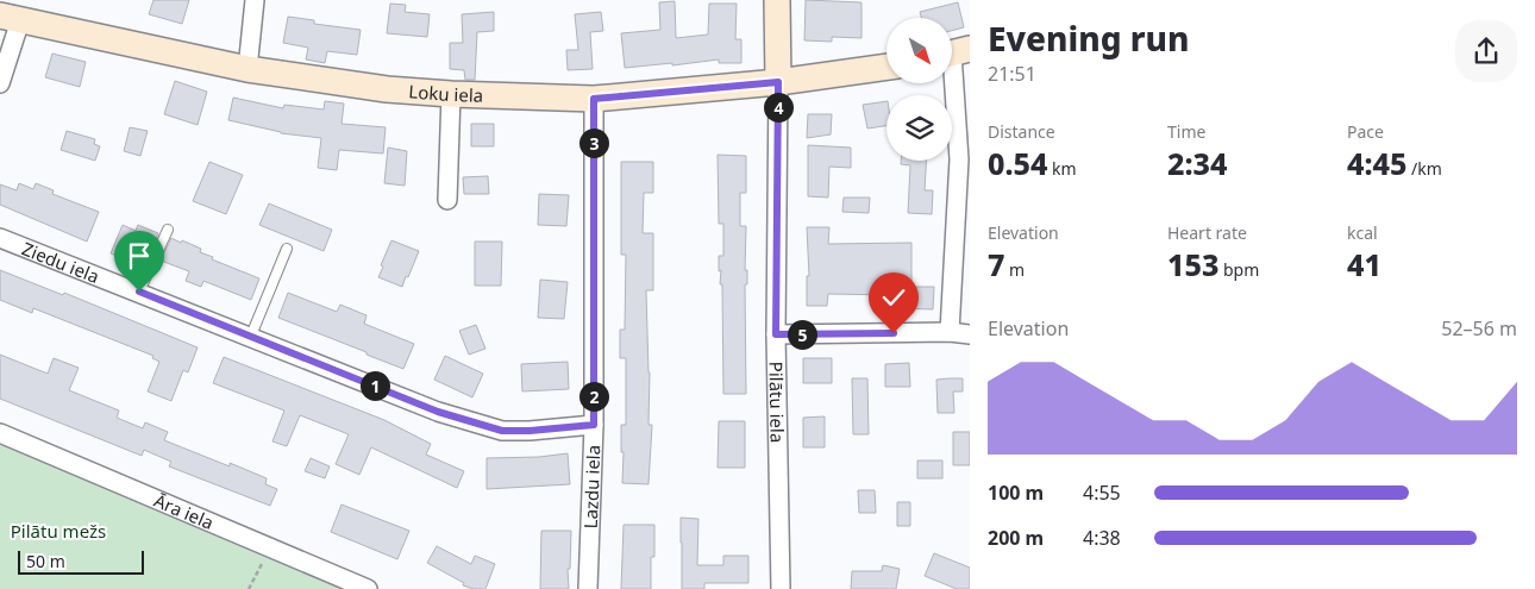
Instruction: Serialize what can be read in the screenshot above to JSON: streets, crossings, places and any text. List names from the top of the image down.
{
  "streets": {
    "street": [
      "Loku iela",
      "Ziedu iela",
      "Pilātu iela",
      "Lazdu iela",
      "Āra iela"
    ]
  },
  "crossings": [
    ["Loku iela", "Pilātu iela"],
    ["Loku iela", "Lazdu iela"],
    ["Ziedu iela", "Lazdu iela"]
  ],
  "parks": ["Pilātu mežs"],
  "scale_bar": "50 m",
  "north": "bottom right",
  "page": {
    "heading": ["Evening run", "21:51"],
    "pins": [
      "4",
      "3",
      "5",
      "1",
      "2"
    ],
    "stats": [
      ["Distance", "0.54 km"],
      ["Time", "2:34"],
      ["Pace", "4:45 /km"],
      ["Elevation", "7 m"],
      ["Heart rate", "153 bpm"],
      ["kcal", "41"]
    ],
    "chart": ["Elevation", "52–56 m"],
    "list": [
      {
        "name": "100 m",
        "note": "4:55"
      },
      {
        "name": "200 m",
        "note": "4:38"
      }
    ],
    "scale": "50 m"
  }
}
